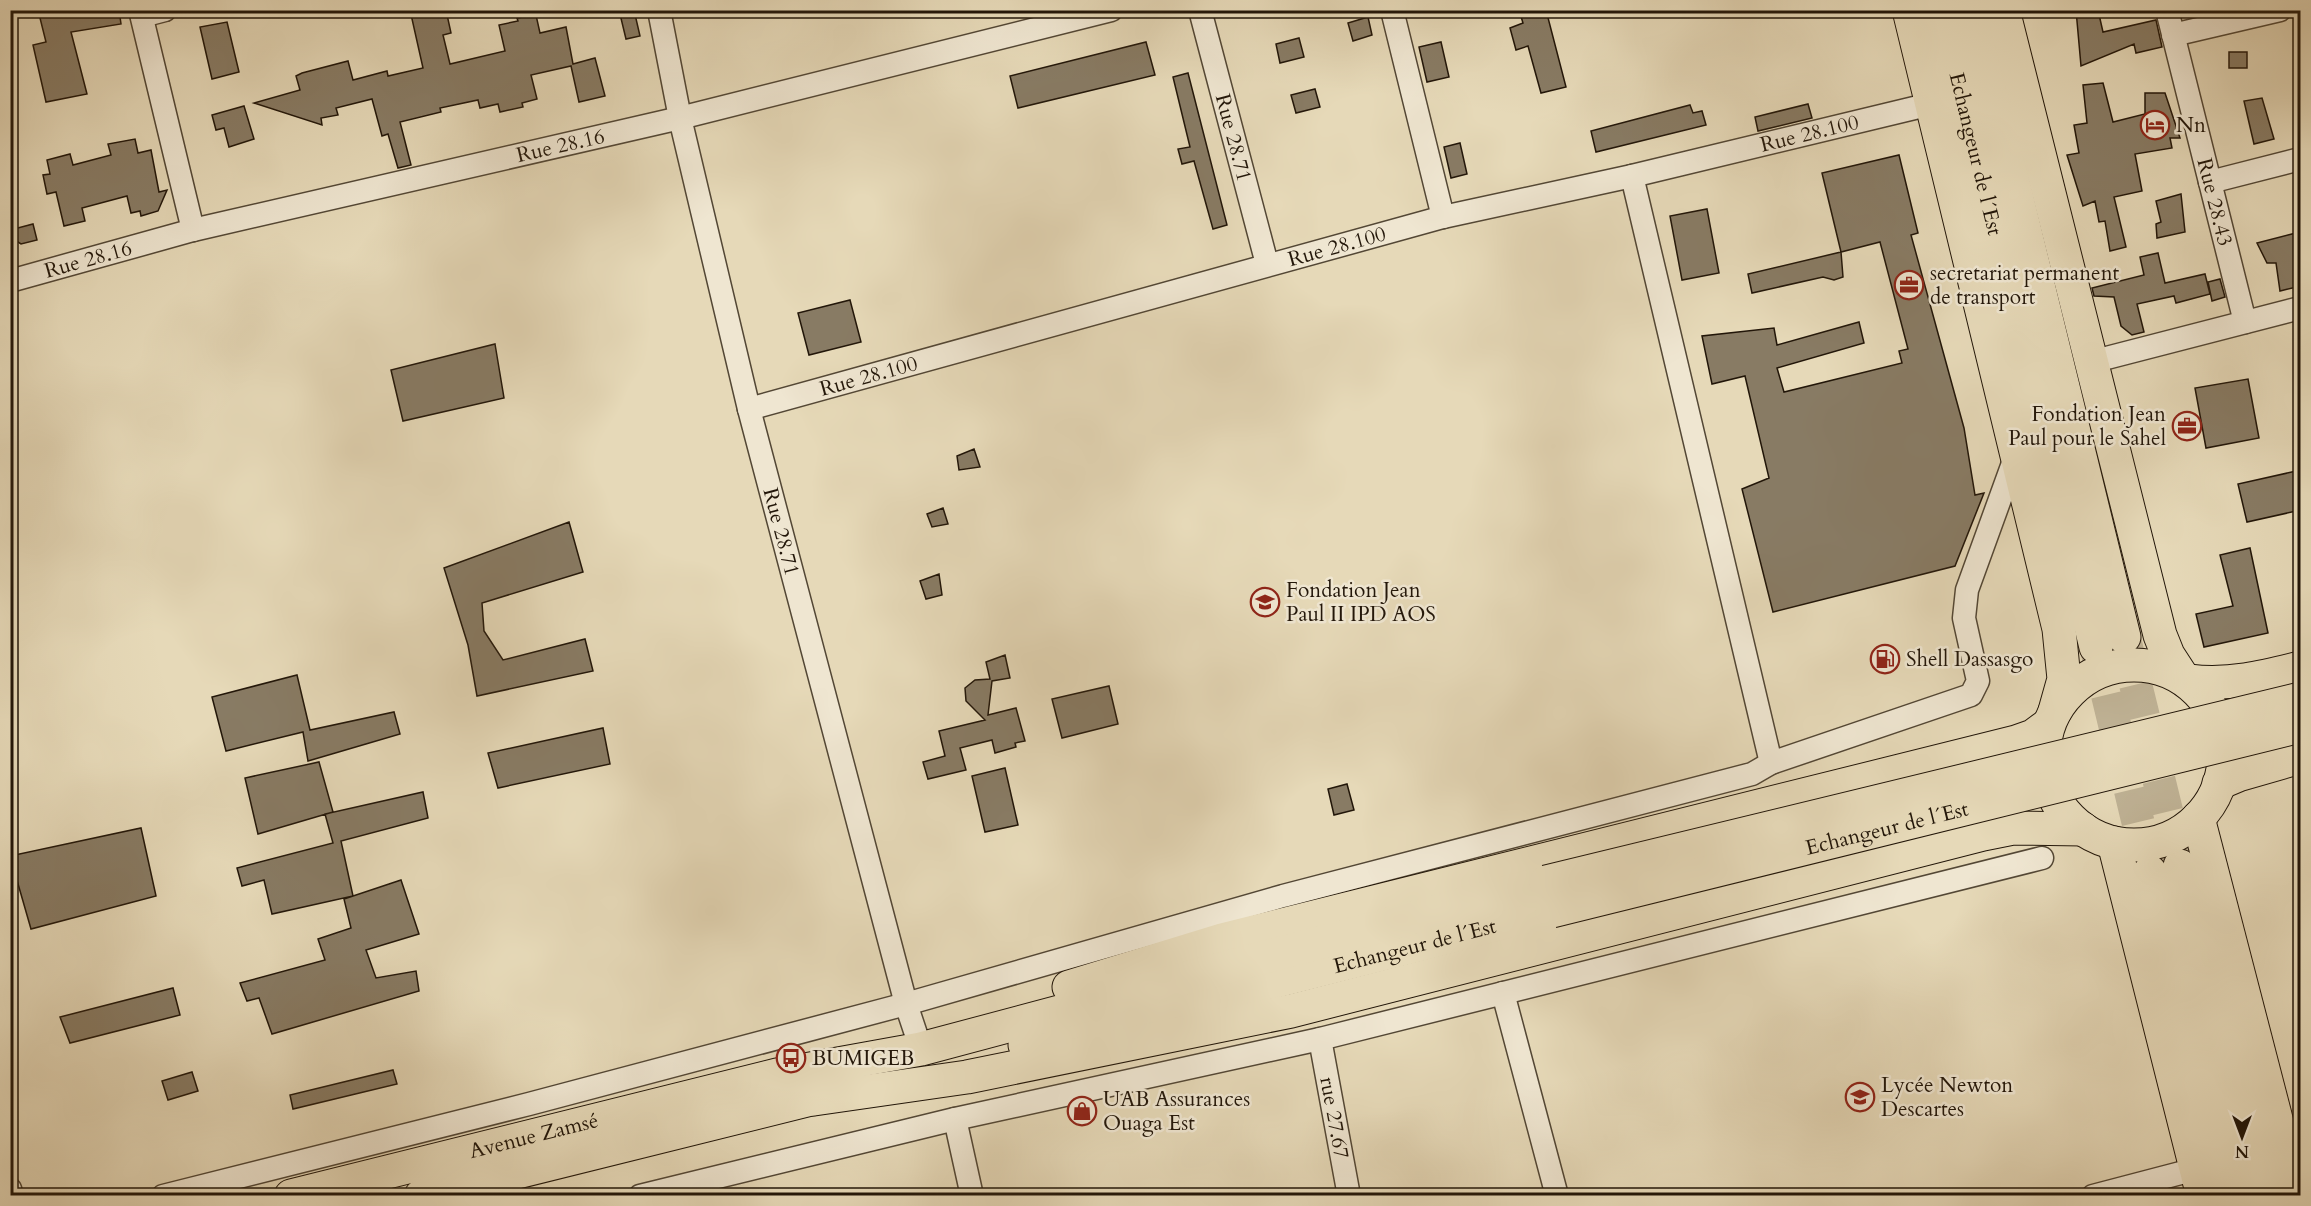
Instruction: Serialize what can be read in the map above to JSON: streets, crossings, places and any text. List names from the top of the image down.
{
  "streets": {
    "main road": ["Echangeur de l´Est", "Avenue Zamsé"],
    "street": [
      "Rue 28.100",
      "Rue 28.71",
      "Rue 28.16",
      "Rue 28.43",
      "rue 27.67"
    ]
  },
  "crossings": [
    ["Rue 28.100", "Rue 28.71"],
    ["Rue 28.71", "Rue 28.16"],
    ["Rue 28.71", "Echangeur de l´Est"],
    ["Echangeur de l´Est", "Avenue Zamsé"]
  ],
  "places": {
    "hotel": ["Nn"],
    "office": ["secretariat permanent de transport", "Fondation Jean Paul pour le Sahel"],
    "school or university": ["Fondation Jean Paul II IPD AOS", "Lycée Newton Descartes"],
    "fuel station": ["Shell Dassasgo"],
    "bus stop": ["BUMIGEB"],
    "shop": ["UAB Assurances Ouaga Est"]
  },
  "north": "bottom"
}
